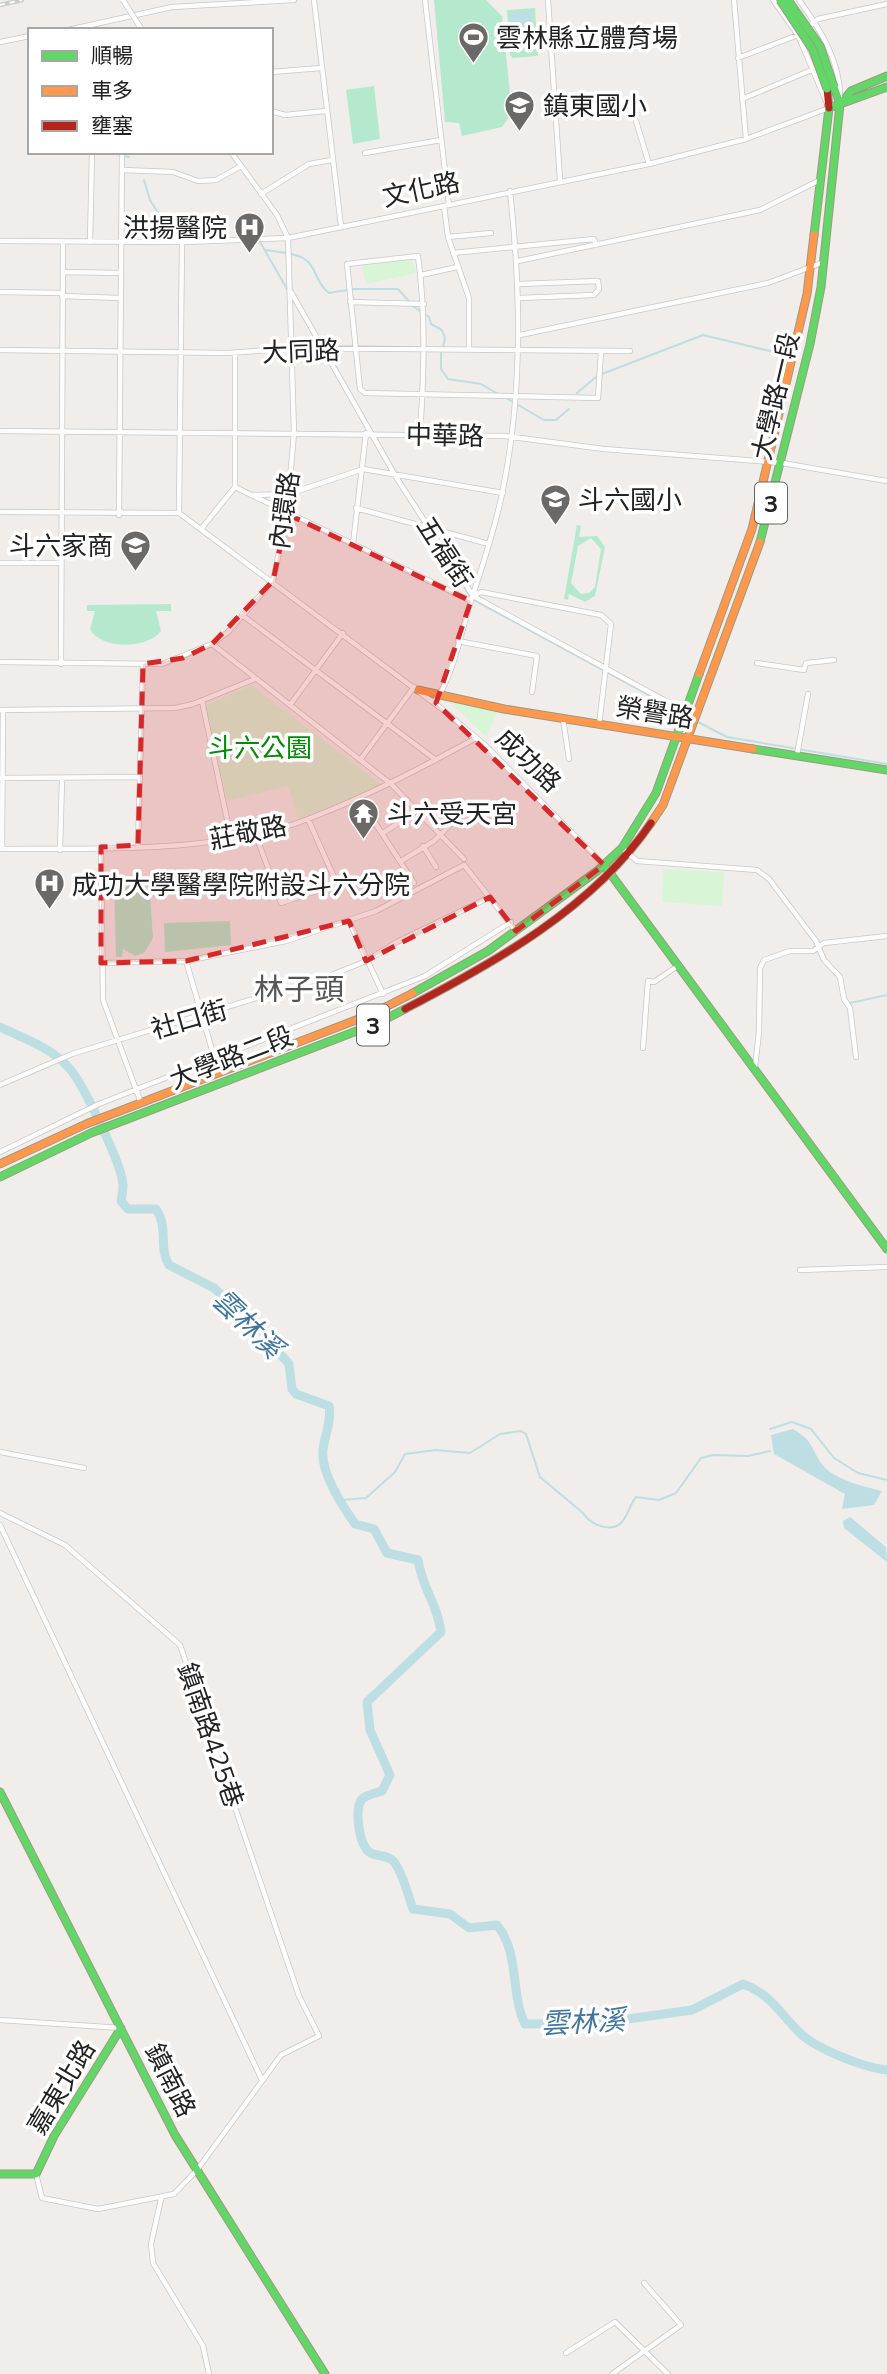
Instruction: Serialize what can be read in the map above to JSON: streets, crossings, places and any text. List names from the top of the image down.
{
  "streets": {
    "main road": [
      "文化路",
      "大學路一段",
      "3",
      "榮譽路",
      "成功路",
      "大學路二段",
      "鎮南路",
      "嘉東北路"
    ],
    "street": [
      "大同路",
      "中華路",
      "內環路",
      "五福街",
      "莊敬路",
      "社口街",
      "鎮南路425巷"
    ]
  },
  "crossings": [
    ["文化路", "大學路一段"],
    ["文化路", "內環路"],
    ["大同路", "內環路"],
    ["大同路", "五福街"],
    ["大學路一段", "中華路"],
    ["大學路一段", "五福街"],
    ["大學路一段", "榮譽路"],
    ["大學路一段", "成功路"],
    ["大學路一段", "大學路二段"],
    ["中華路", "內環路"],
    ["中華路", "五福街"],
    ["內環路", "五福街"],
    ["榮譽路", "成功路"],
    ["成功路", "莊敬路"],
    ["成功路", "大學路二段"],
    ["鎮南路", "嘉東北路"]
  ],
  "districts": ["林子頭"],
  "water": ["雲林溪"],
  "parks": ["斗六公園"],
  "places": {
    "sports": ["雲林縣立體育場"],
    "school or university": ["鎮東國小", "斗六國小", "斗六家商"],
    "hospital": ["洪揚醫院", "成功大學醫學院附設斗六分院"],
    "temple": ["斗六受天宮"]
  },
  "legend": ["順暢", "車多", "壅塞"]
}
